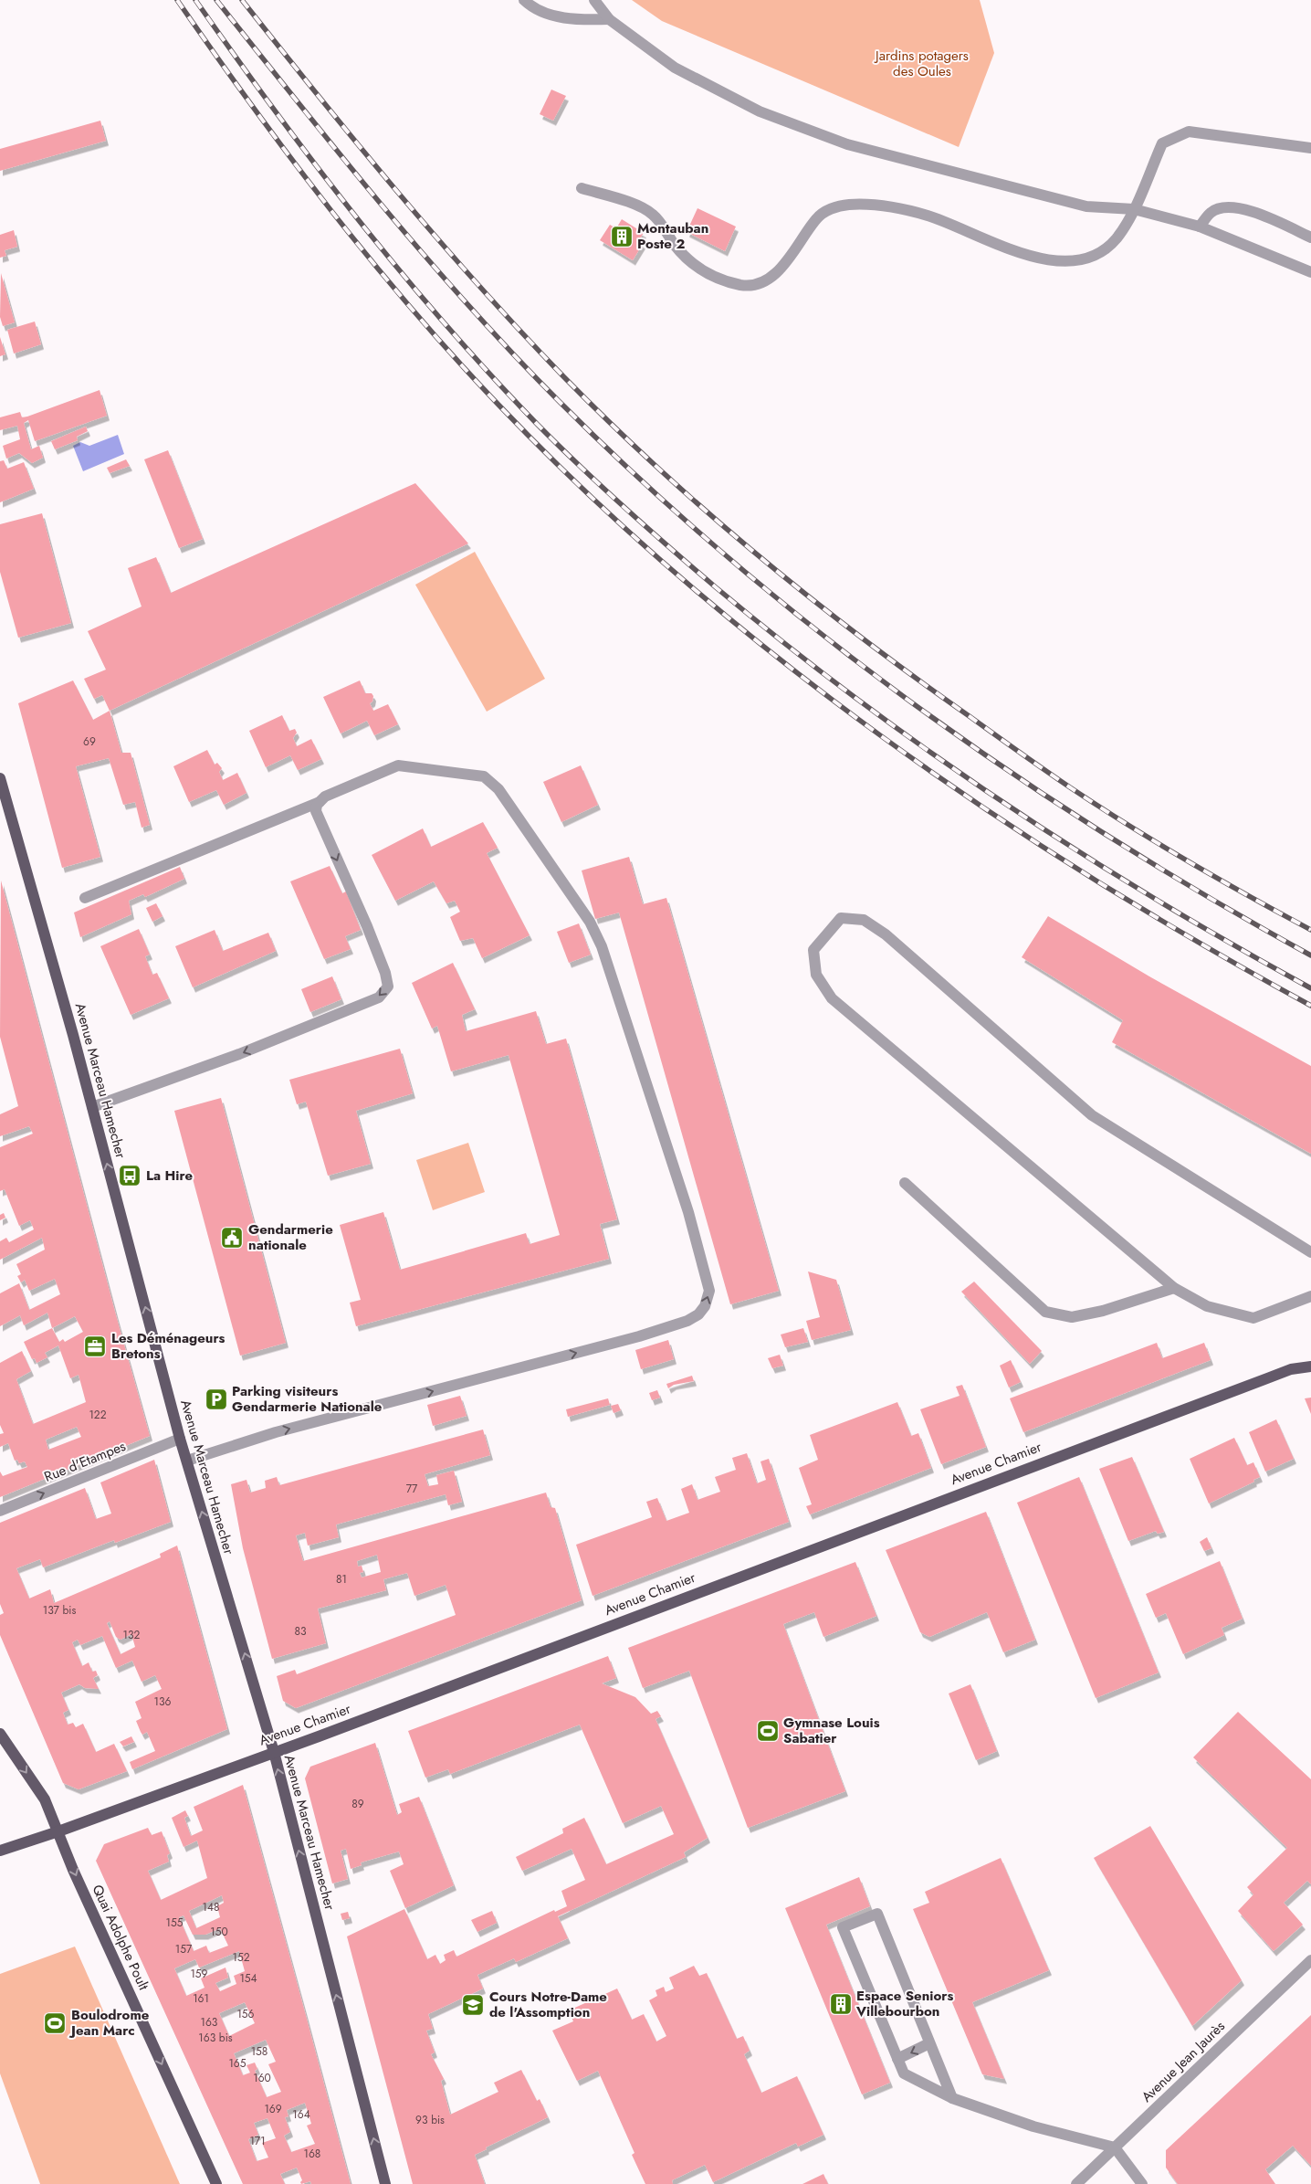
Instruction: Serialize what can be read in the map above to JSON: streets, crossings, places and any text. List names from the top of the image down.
{
  "streets": {
    "main road": ["Avenue Marceau Hamecher", "Avenue Chamier", "Quai Adolphe Poult"],
    "street": ["Rue d'Etampes", "Avenue Jean Jaurès"]
  },
  "crossings": [
    ["Avenue Marceau Hamecher", "Rue d'Etampes"],
    ["Avenue Marceau Hamecher", "Avenue Chamier"],
    ["Avenue Chamier", "Quai Adolphe Poult"]
  ],
  "one_way": ["Avenue Marceau Hamecher", "Rue d'Etampes", "Quai Adolphe Poult"],
  "parks": ["Jardins potagers des Oules"],
  "places": {
    "building": ["Montauban Poste 2", "Espace Seniors Villebourbon"],
    "bus stop": ["La Hire"],
    "public building": ["Gendarmerie nationale"],
    "office": ["Les Déménageurs Bretons"],
    "parking": ["Parking visiteurs Gendarmerie Nationale"],
    "sports": ["Gymnase Louis Sabatier", "Boulodrome Jean Marc"],
    "school or university": ["Cours Notre-Dame de l'Assomption"]
  },
  "house_numbers": [
    "69",
    "122",
    "77",
    "81",
    "137 bis",
    "83",
    "132",
    "136",
    "89",
    "148",
    "155",
    "150",
    "157",
    "152",
    "159",
    "154",
    "161",
    "156",
    "163",
    "163 bis",
    "158",
    "165",
    "160",
    "169",
    "164",
    "93 bis",
    "171",
    "168"
  ]
}
